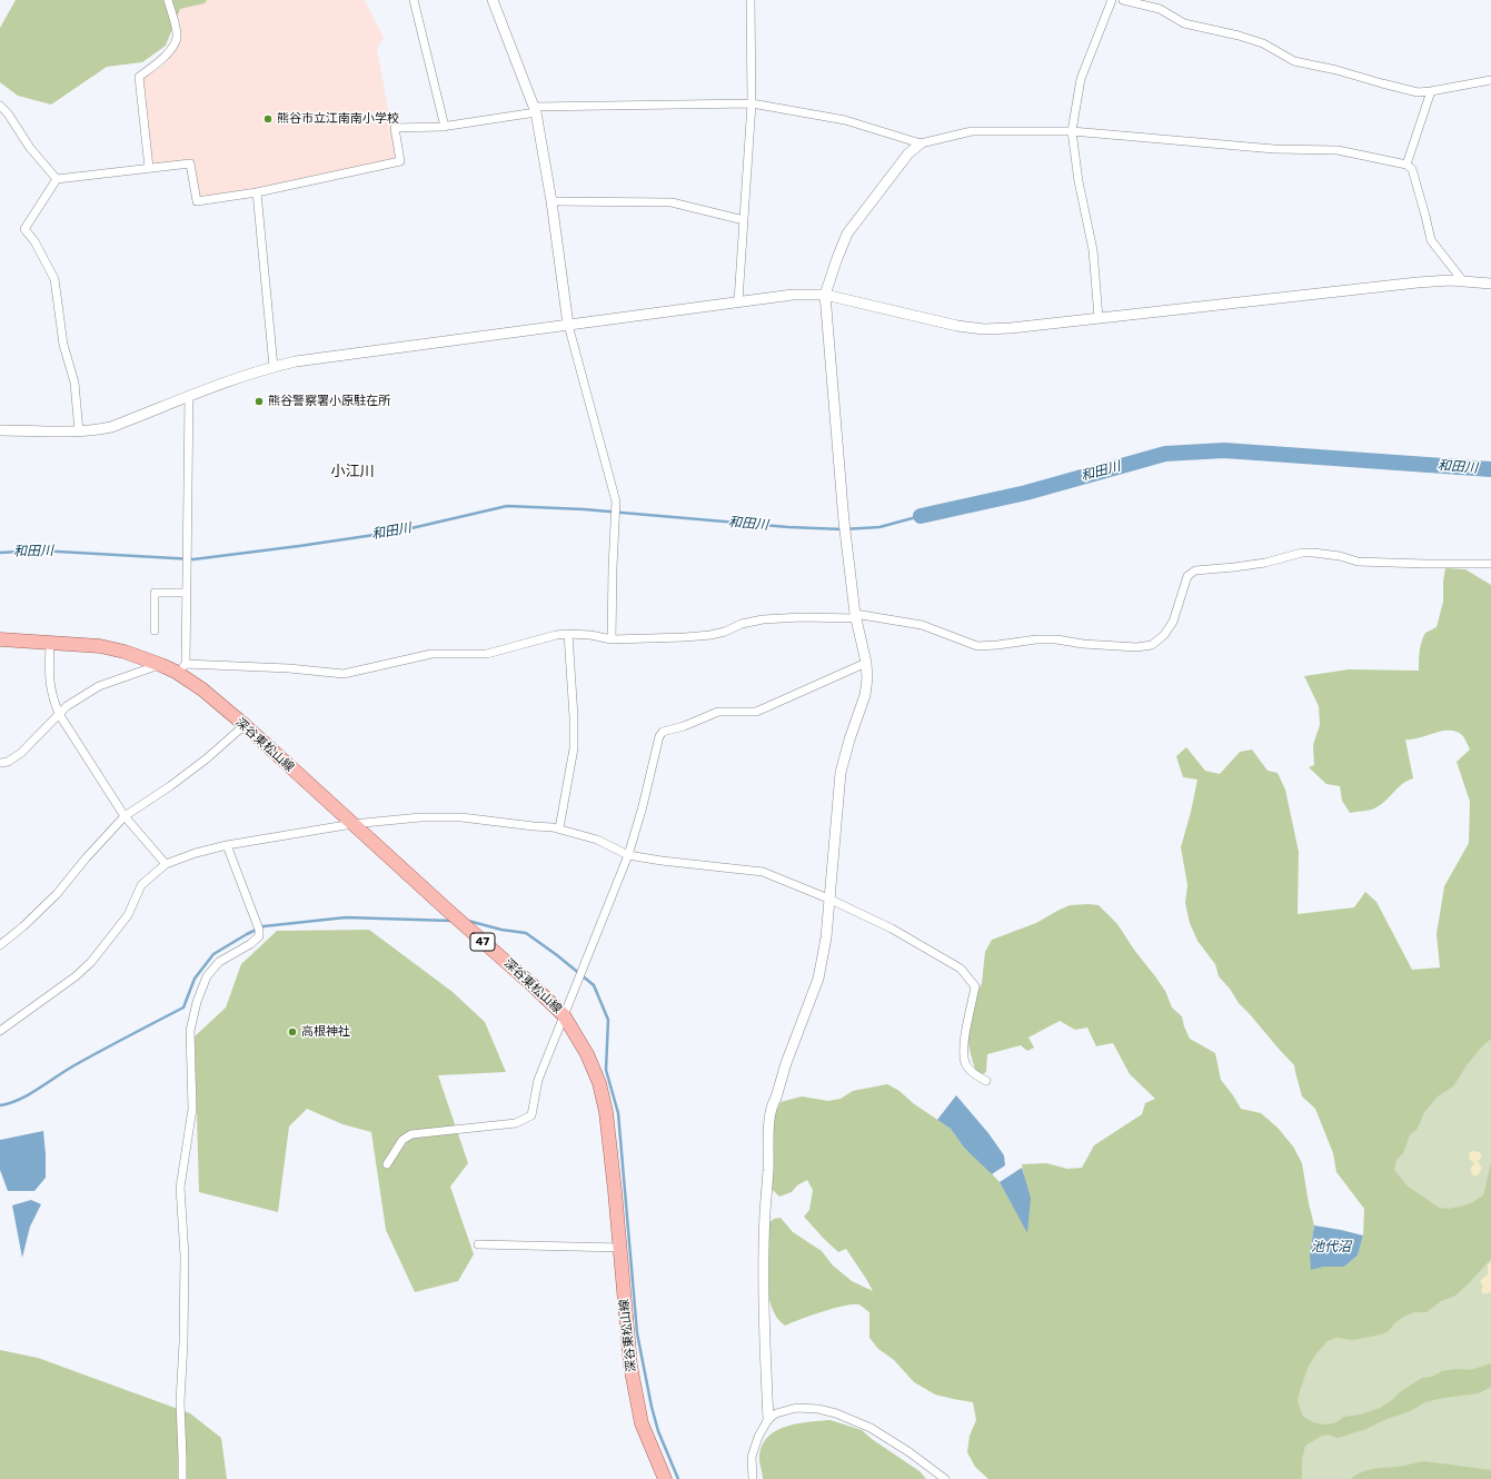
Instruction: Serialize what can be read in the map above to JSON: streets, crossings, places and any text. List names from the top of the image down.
{
  "streets": {
    "main road": ["深谷東松山線", "47"]
  },
  "districts": ["小江川"],
  "water": ["和田川", "池代沼"],
  "places": ["熊谷市立江南南小学校", "熊谷警察署小原駐在所", "高根神社"]
}
